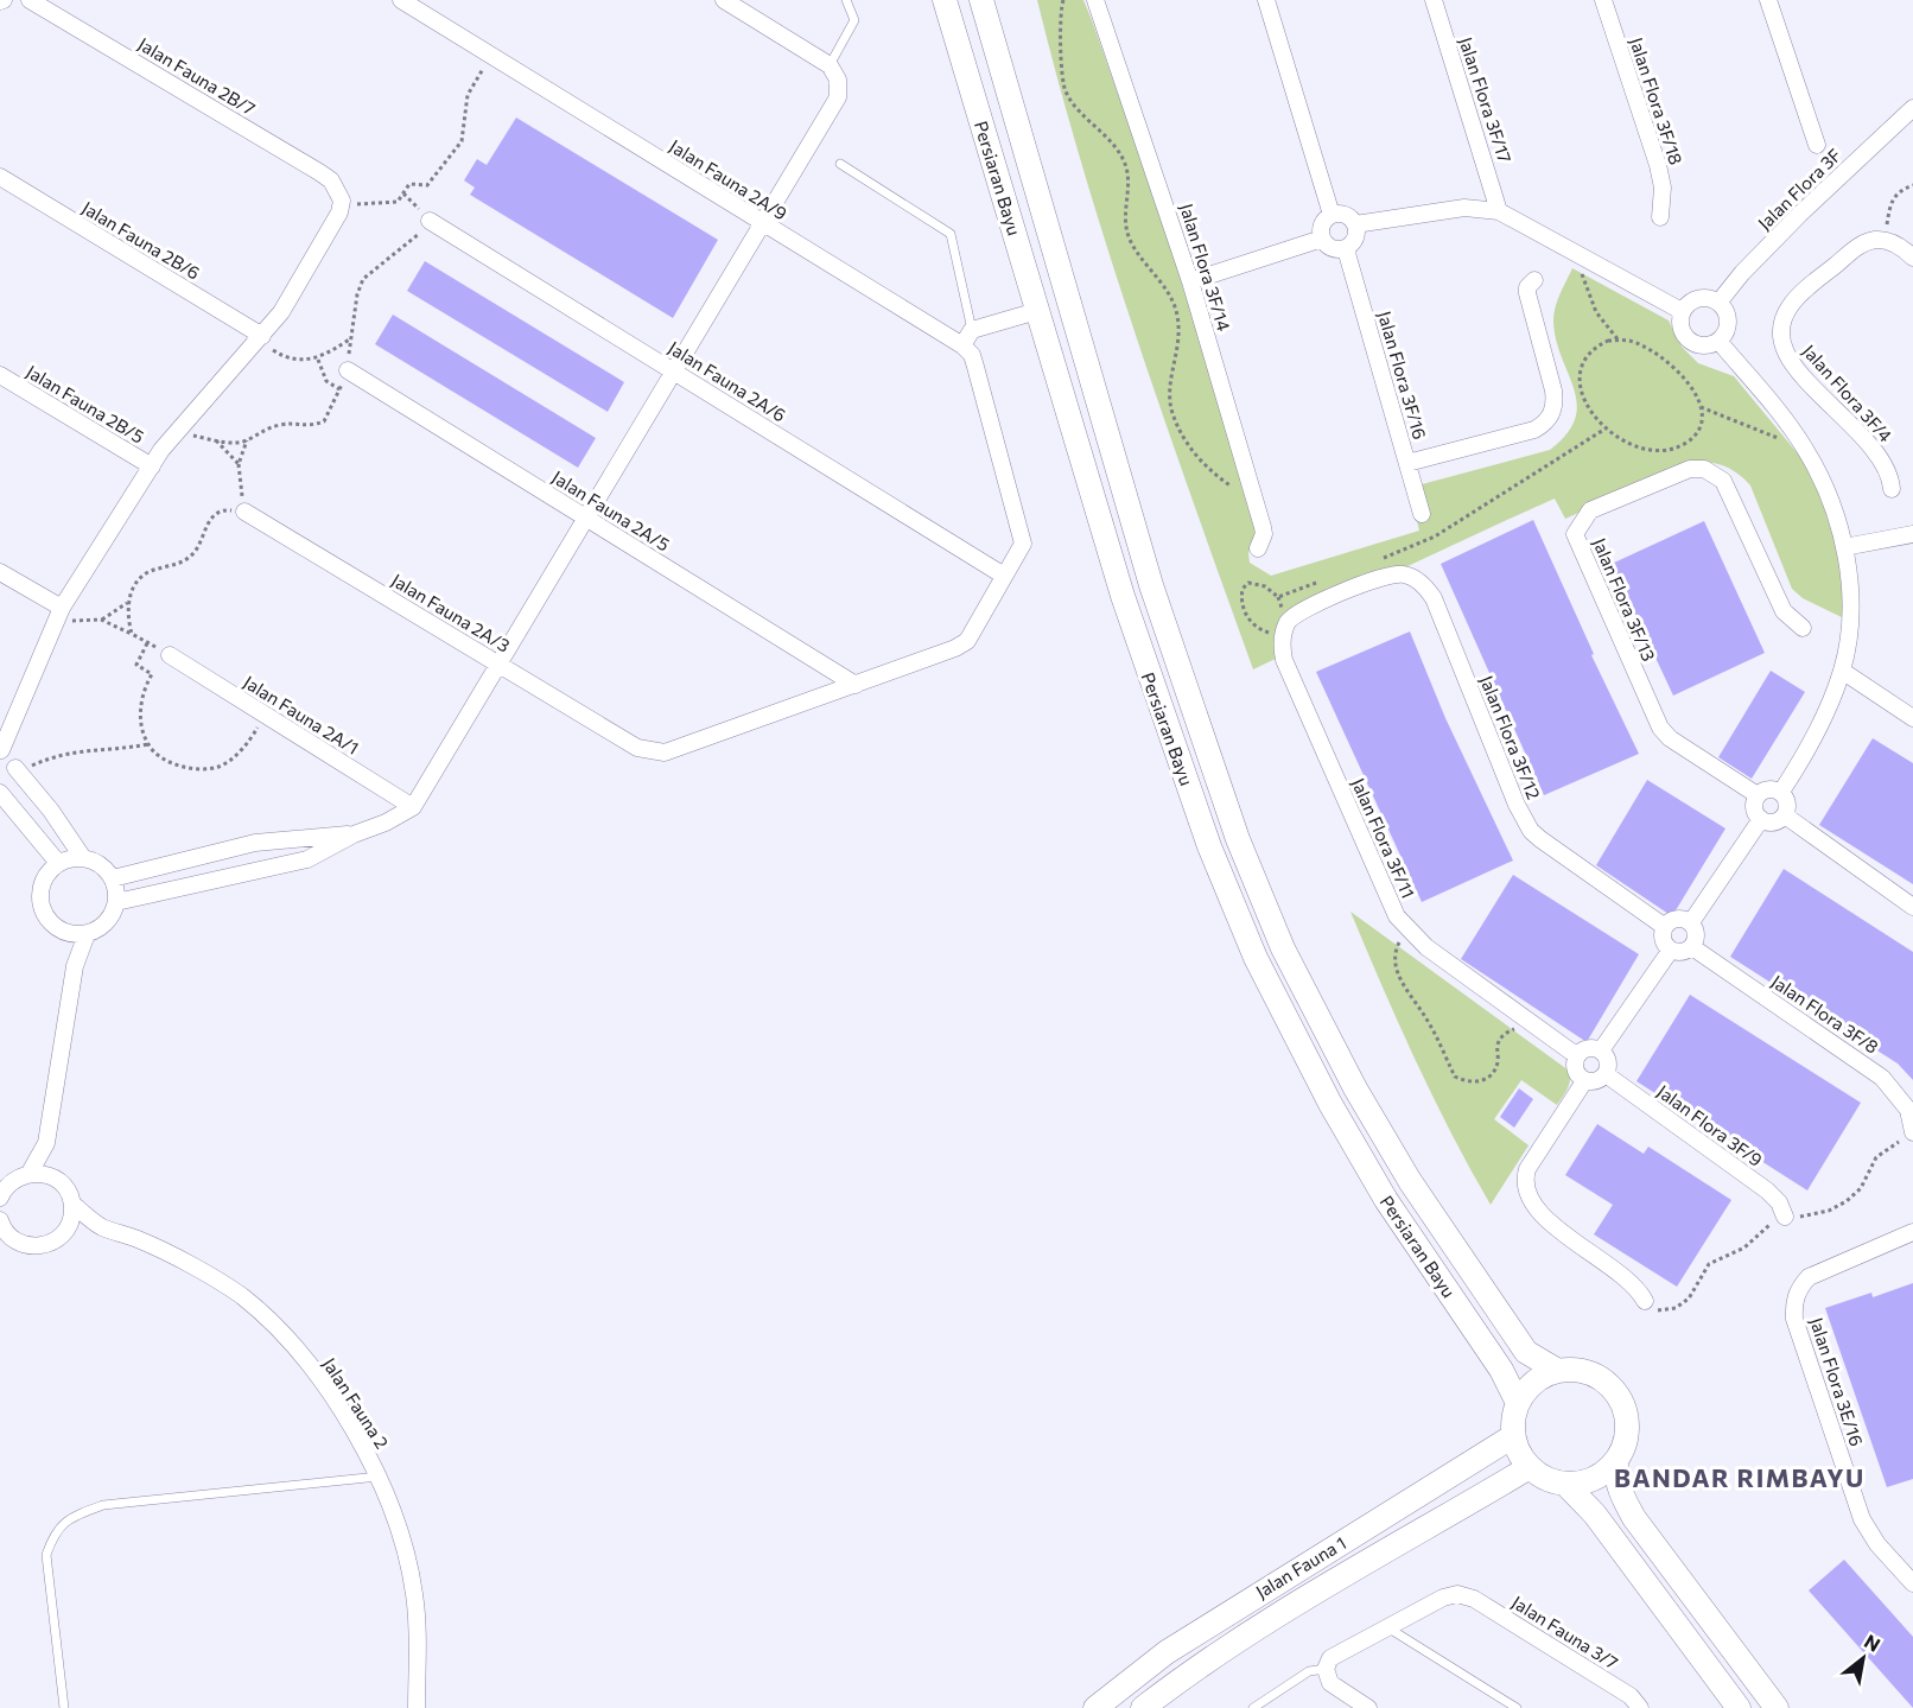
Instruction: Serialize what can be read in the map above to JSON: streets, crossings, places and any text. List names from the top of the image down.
{
  "streets": {
    "main road": ["Persiaran Bayu", "Jalan Fauna 1"],
    "street": [
      "Jalan Fauna 2B/7",
      "Jalan Flora 3F/17",
      "Jalan Flora 3F/18",
      "Jalan Fauna 2A/9",
      "Jalan Flora 3F",
      "Jalan Fauna 2B/6",
      "Jalan Flora 3F/14",
      "Jalan Flora 3F/16",
      "Jalan Fauna 2A/6",
      "Jalan Flora 3F/4",
      "Jalan Fauna 2B/5",
      "Jalan Fauna 2A/5",
      "Jalan Flora 3F/13",
      "Jalan Fauna 2A/3",
      "Jalan Fauna 2A/1",
      "Jalan Flora 3F/12",
      "Jalan Flora 3F/11",
      "Jalan Flora 3F/8",
      "Jalan Flora 3F/9",
      "Jalan Flora 3E/16",
      "Jalan Fauna 2",
      "Jalan Fauna 3/7"
    ]
  },
  "crossings": [
    ["Persiaran Bayu", "Jalan Fauna 1"],
    ["Jalan Fauna 2A/5", "Jalan Fauna 2A/3"],
    ["Jalan Flora 3F/12", "Jalan Flora 3F/11"],
    ["Jalan Flora 3F/12", "Jalan Flora 3F/8"],
    ["Jalan Flora 3F/11", "Jalan Flora 3F/9"]
  ],
  "districts": ["BANDAR RIMBAYU"],
  "north": "top right"
}
